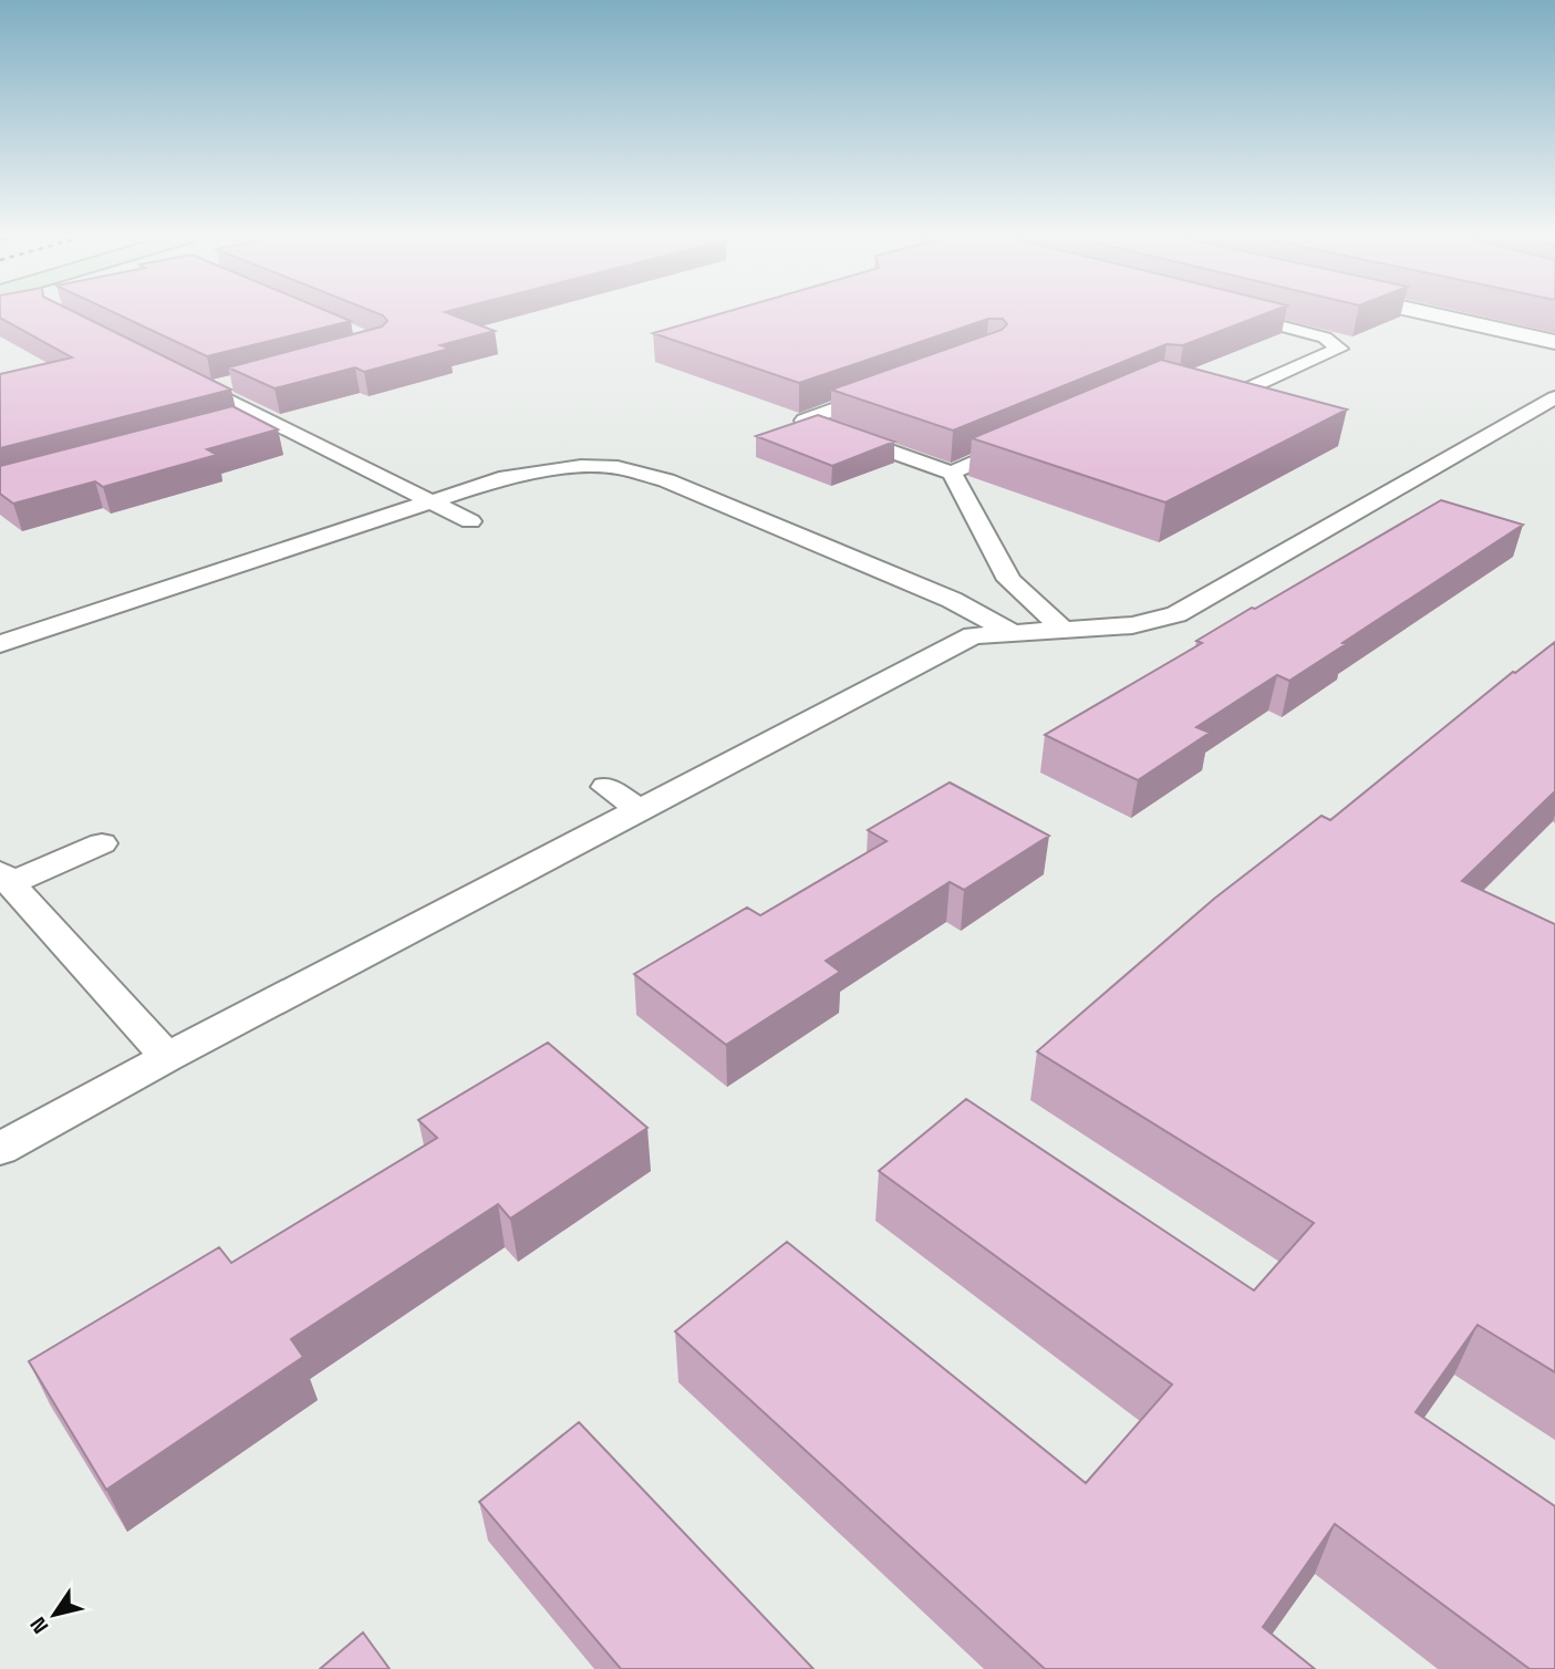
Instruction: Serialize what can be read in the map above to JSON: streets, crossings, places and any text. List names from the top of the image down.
{
  "north": "bottom left"
}
